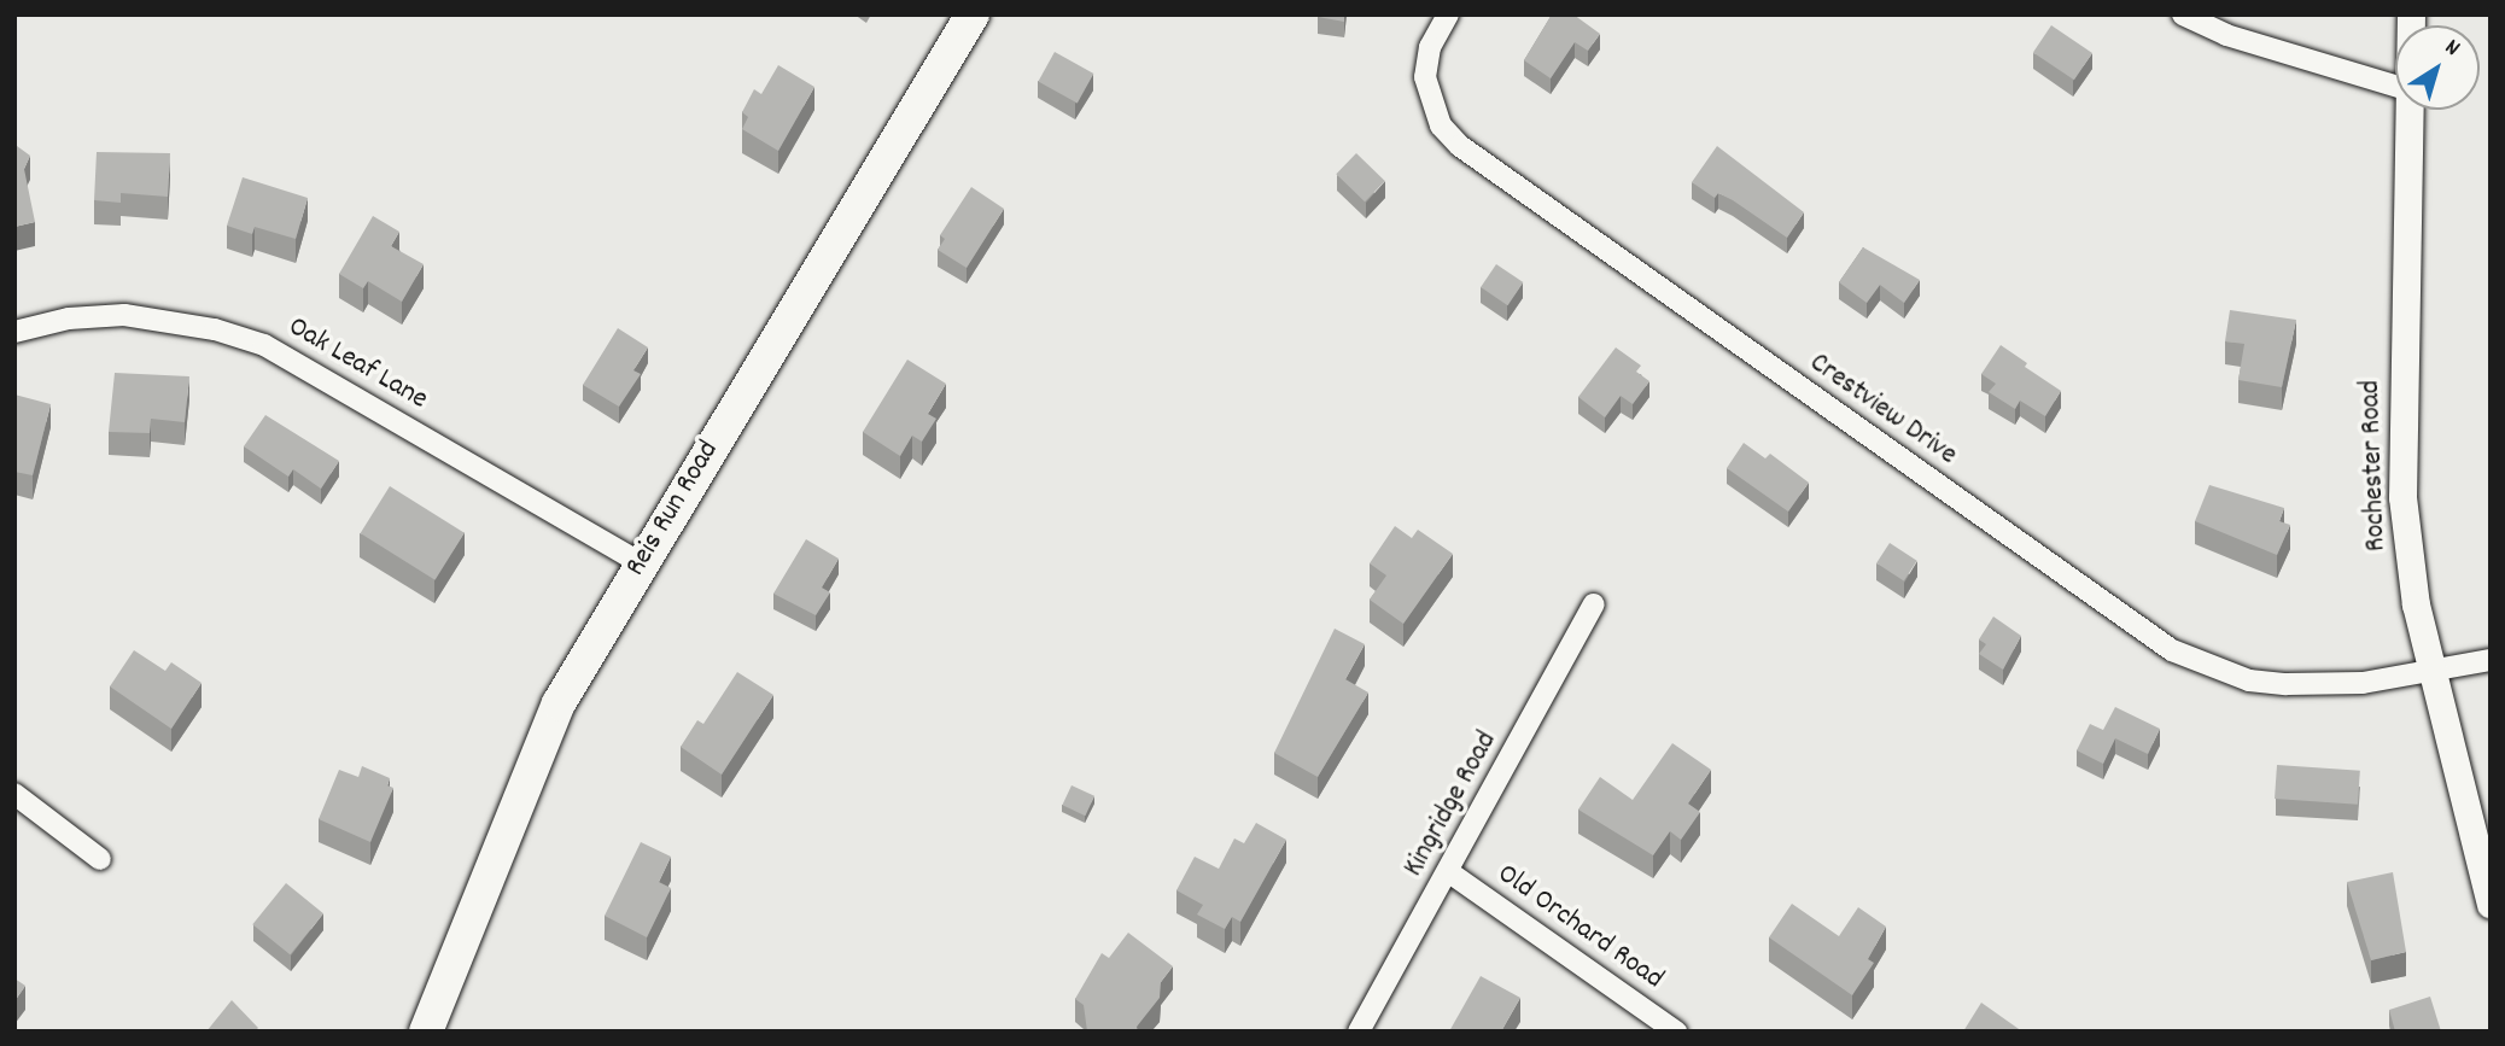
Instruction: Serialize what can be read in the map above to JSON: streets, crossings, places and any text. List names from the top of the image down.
{
  "streets": {
    "main road": ["Reis Run Road"],
    "street": [
      "Oak Leaf Lane",
      "Crestview Drive",
      "Rochester Road",
      "Kingridge Road",
      "Old Orchard Road"
    ]
  },
  "crossings": [
    ["Oak Leaf Lane", "Reis Run Road"],
    ["Crestview Drive", "Rochester Road"],
    ["Kingridge Road", "Old Orchard Road"]
  ],
  "north": "top right"
}
